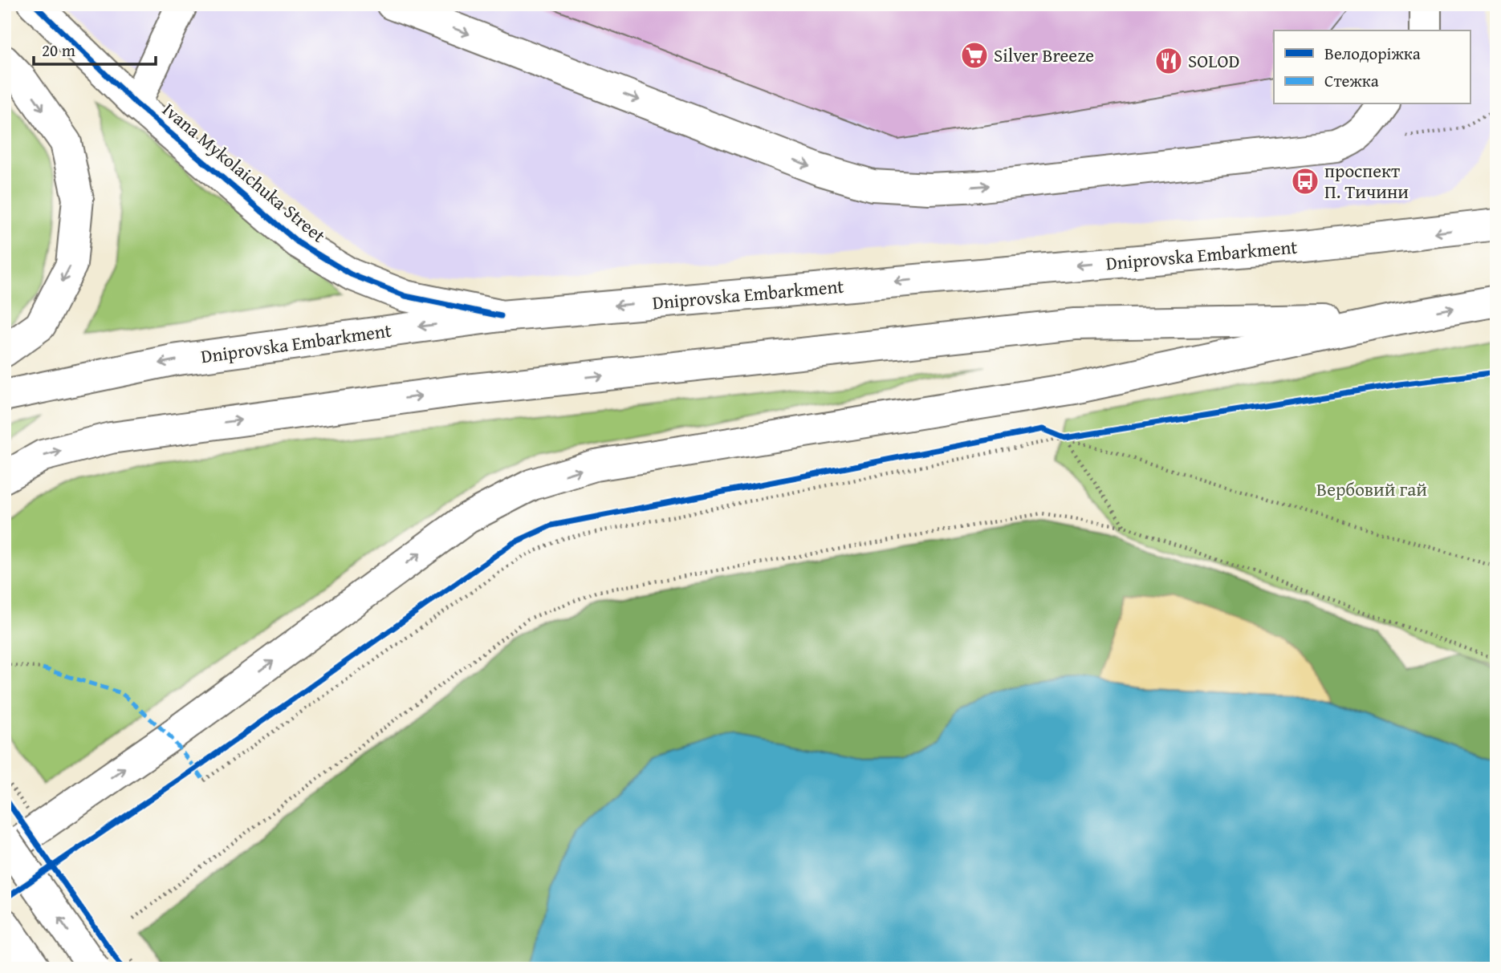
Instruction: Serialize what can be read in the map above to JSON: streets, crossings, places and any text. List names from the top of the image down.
{
  "streets": {
    "main road": ["Ivana Mykolaichuka Street", "Dniprovska Embarkment"]
  },
  "crossings": [
    ["Ivana Mykolaichuka Street", "Dniprovska Embarkment"]
  ],
  "parks": ["Вербовий гай"],
  "places": {
    "supermarket": ["Silver Breeze"],
    "restaurant": ["SOLOD"],
    "bus stop": ["проспект П. Тичини"]
  },
  "legend": ["Велодоріжка", "Стежка"],
  "scale_bar": "20 m"
}
